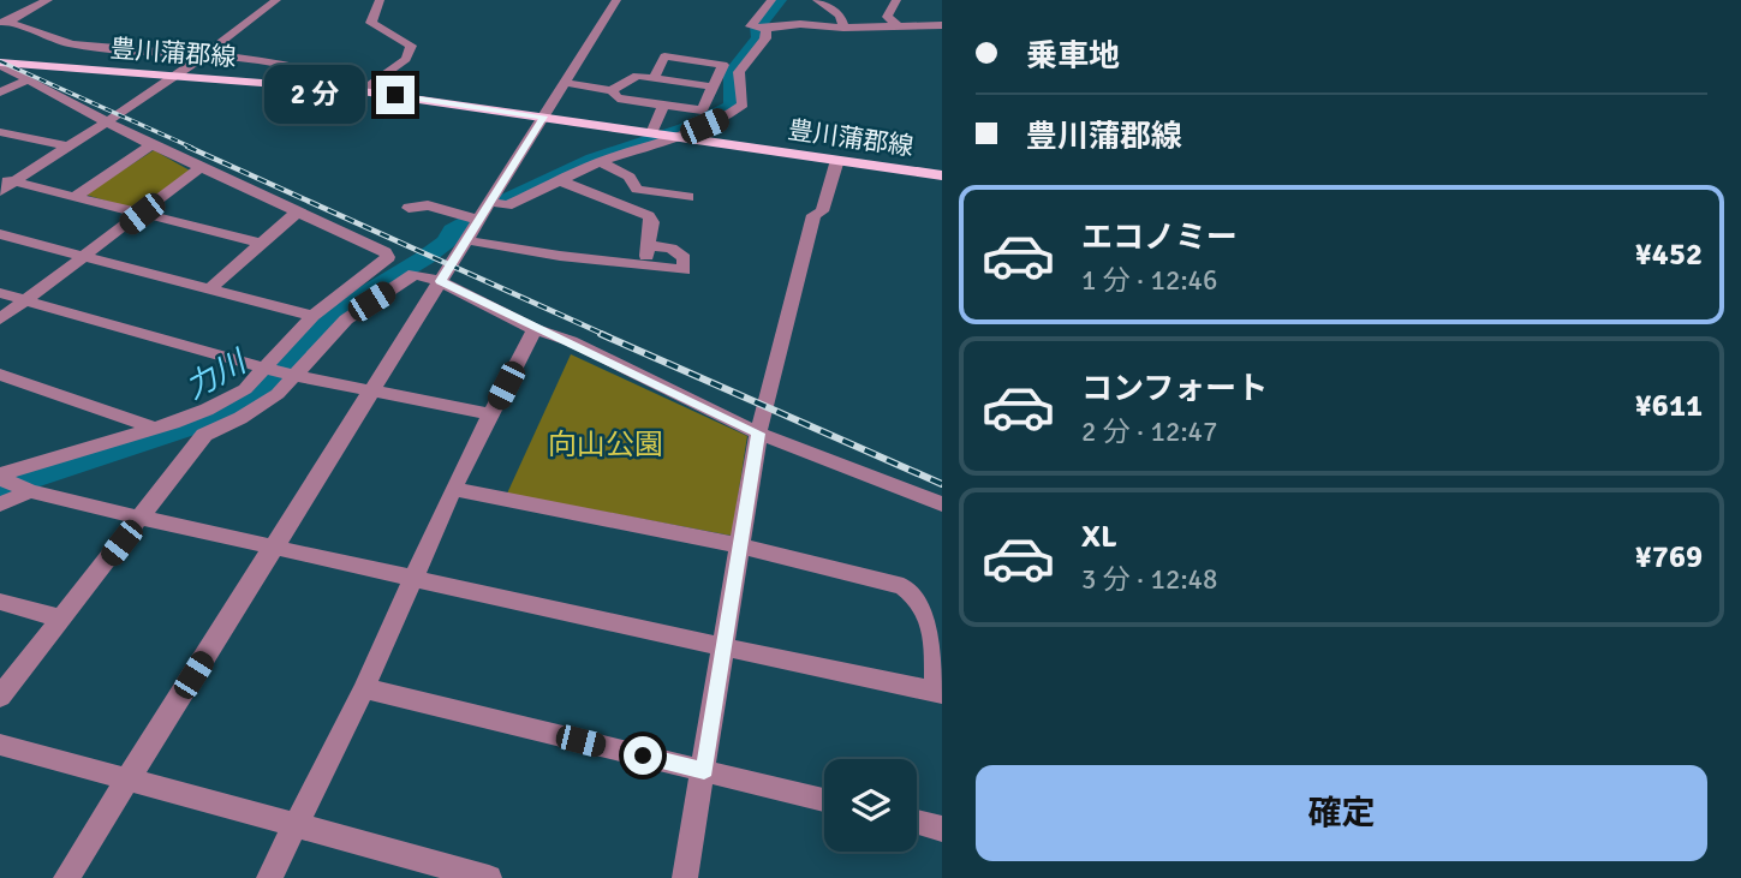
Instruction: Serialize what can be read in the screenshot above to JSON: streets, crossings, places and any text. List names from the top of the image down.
{
  "streets": {
    "main road": ["豊川蒲郡線"]
  },
  "water": ["力川"],
  "parks": ["向山公園"],
  "page": {
    "banner": ["乗車地", "豊川蒲郡線"],
    "bubble": "2 分",
    "list": [
      {
        "name": "エコノミー",
        "note": "1 分 · 12:46",
        "value": "¥452"
      },
      {
        "name": "コンフォート",
        "note": "2 分 · 12:47",
        "value": "¥611"
      },
      {
        "name": "XL",
        "note": "3 分 · 12:48",
        "value": "¥769"
      }
    ],
    "buttons": "確定"
  }
}
